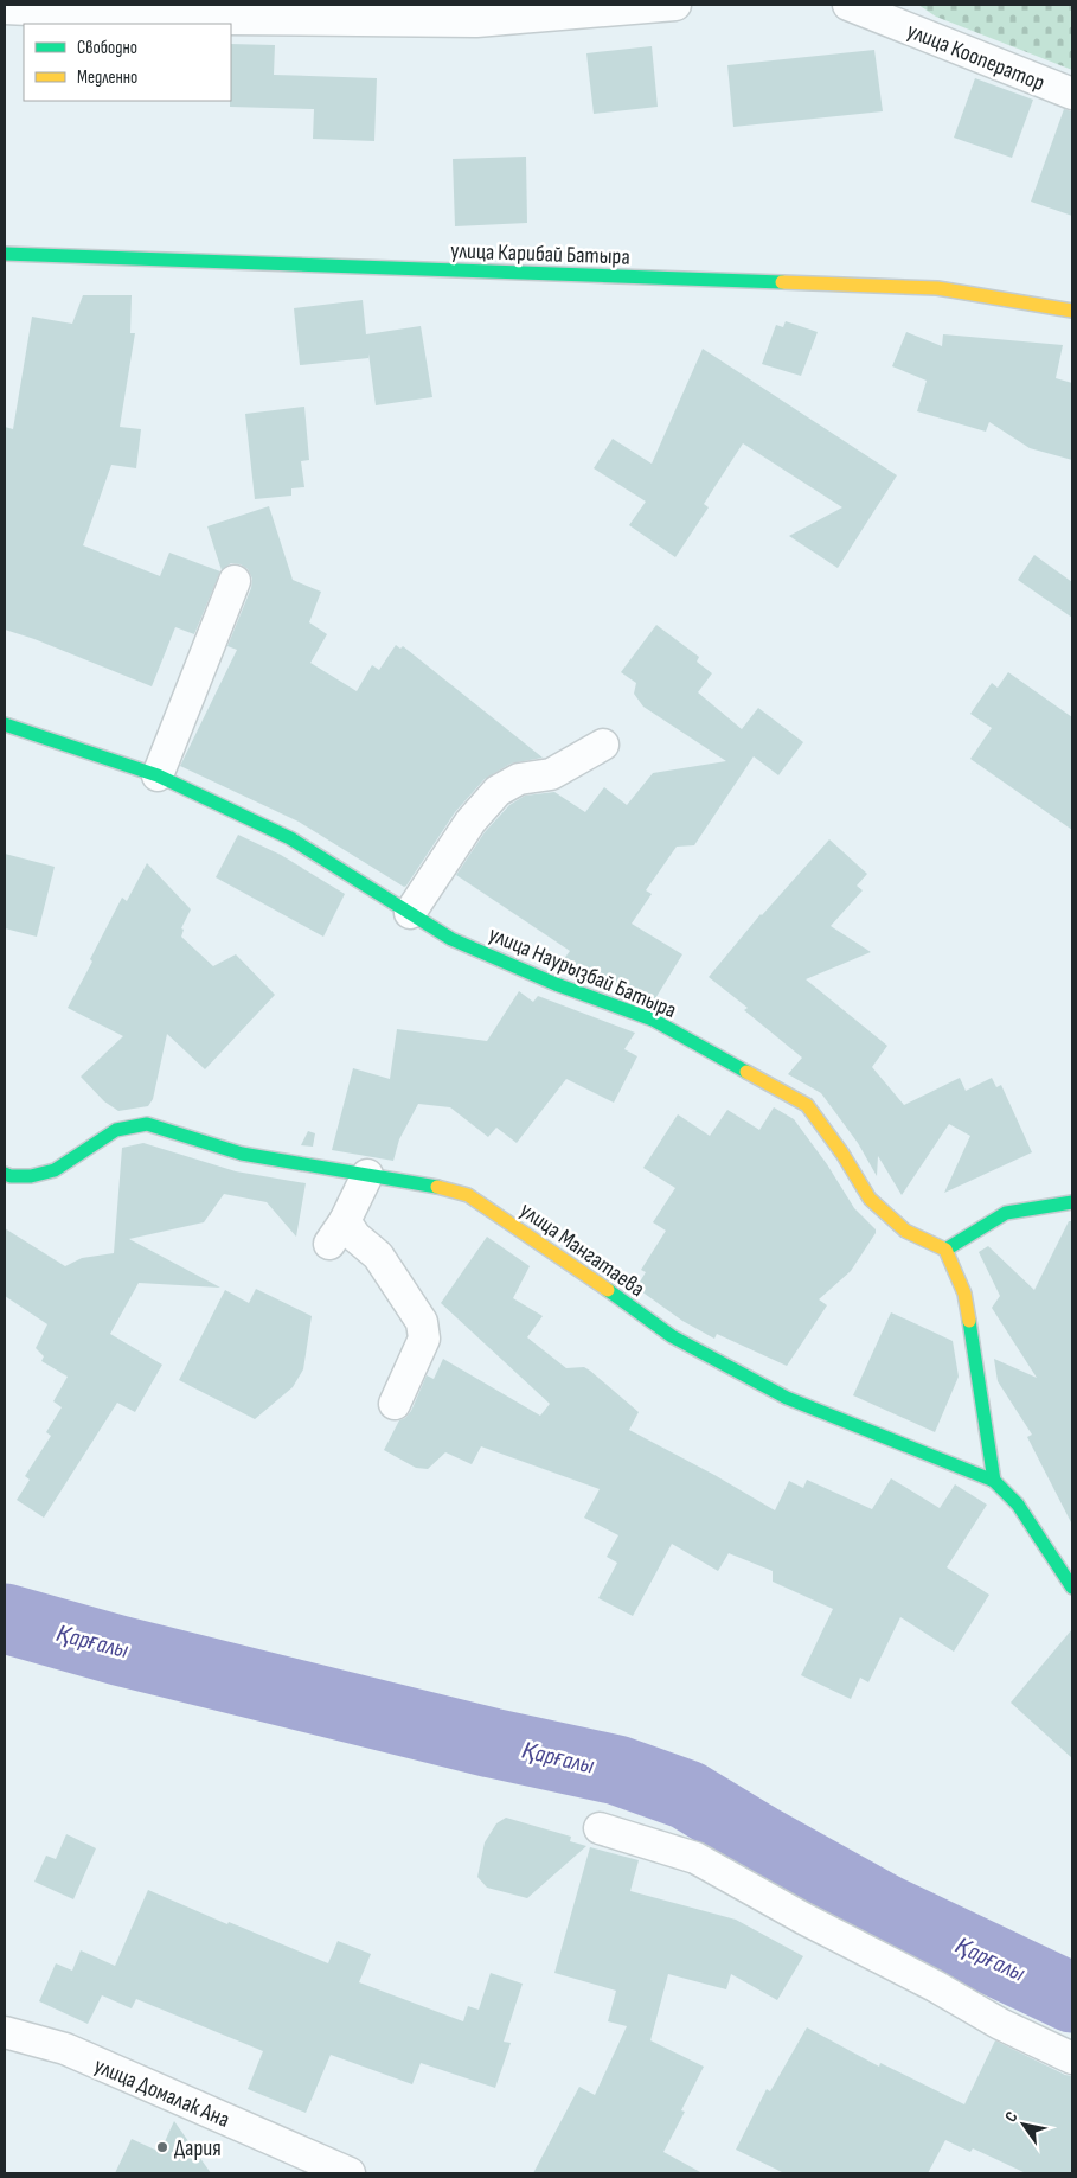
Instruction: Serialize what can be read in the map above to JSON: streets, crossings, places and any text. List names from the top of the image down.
{
  "streets": {
    "street": [
      "улица Кооператор",
      "улица Карибай Батыра",
      "улица Наурызбай Батыра",
      "улица Мангатаева",
      "улица Домалак Ана"
    ]
  },
  "water": ["Қарғалы"],
  "places": ["Дария"],
  "legend": ["Свободно", "Медленно"],
  "north": "top left"
}
